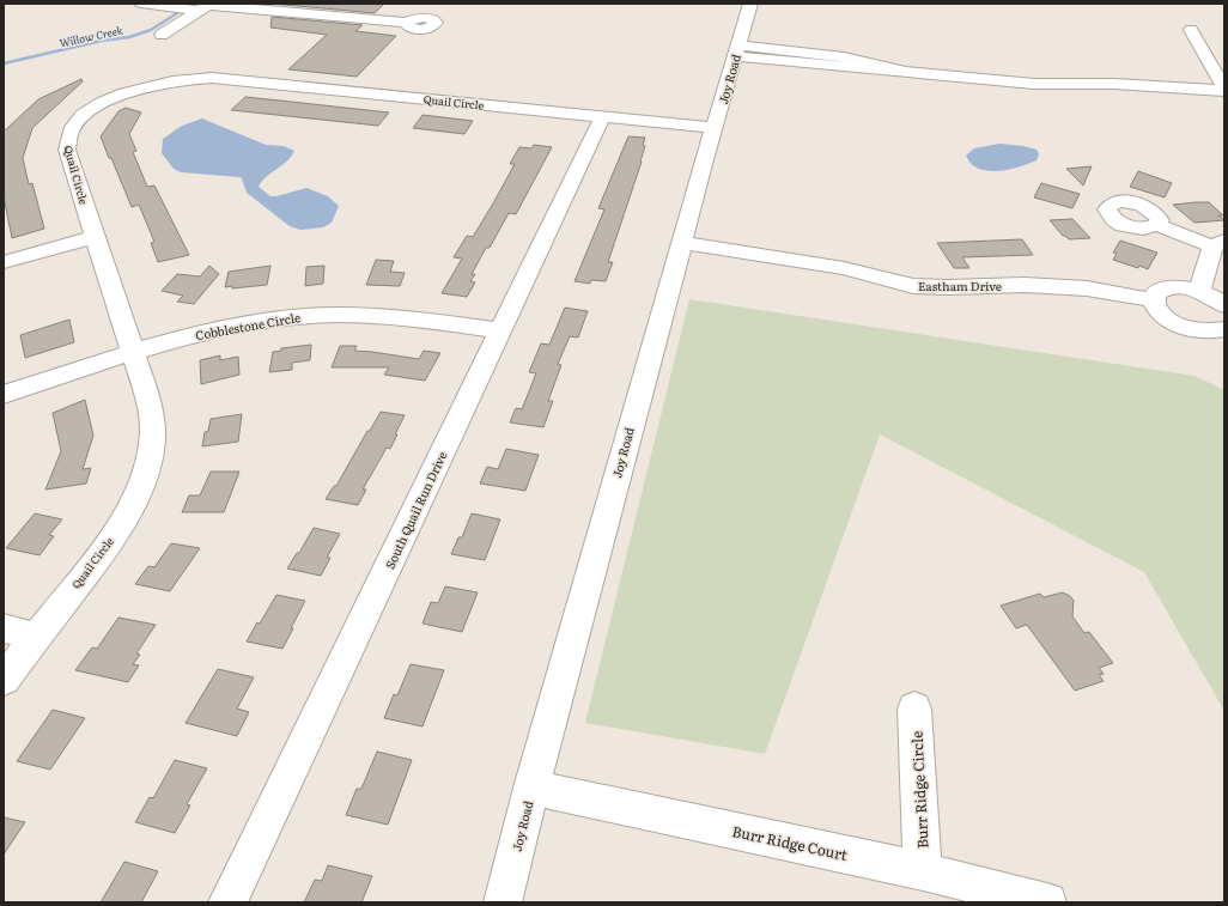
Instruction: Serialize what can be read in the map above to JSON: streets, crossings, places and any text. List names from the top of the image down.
{
  "streets": {
    "street": [
      "Joy Road",
      "Quail Circle",
      "Eastham Drive",
      "Cobblestone Circle",
      "South Quail Run Drive",
      "Burr Ridge Circle",
      "Burr Ridge Court"
    ]
  },
  "crossings": [
    ["Joy Road", "Quail Circle"],
    ["Joy Road", "Eastham Drive"],
    ["Joy Road", "Burr Ridge Court"],
    ["Quail Circle", "Cobblestone Circle"],
    ["Quail Circle", "South Quail Run Drive"],
    ["Cobblestone Circle", "South Quail Run Drive"],
    ["Burr Ridge Circle", "Burr Ridge Court"]
  ],
  "water": ["Willow Creek"]
}
